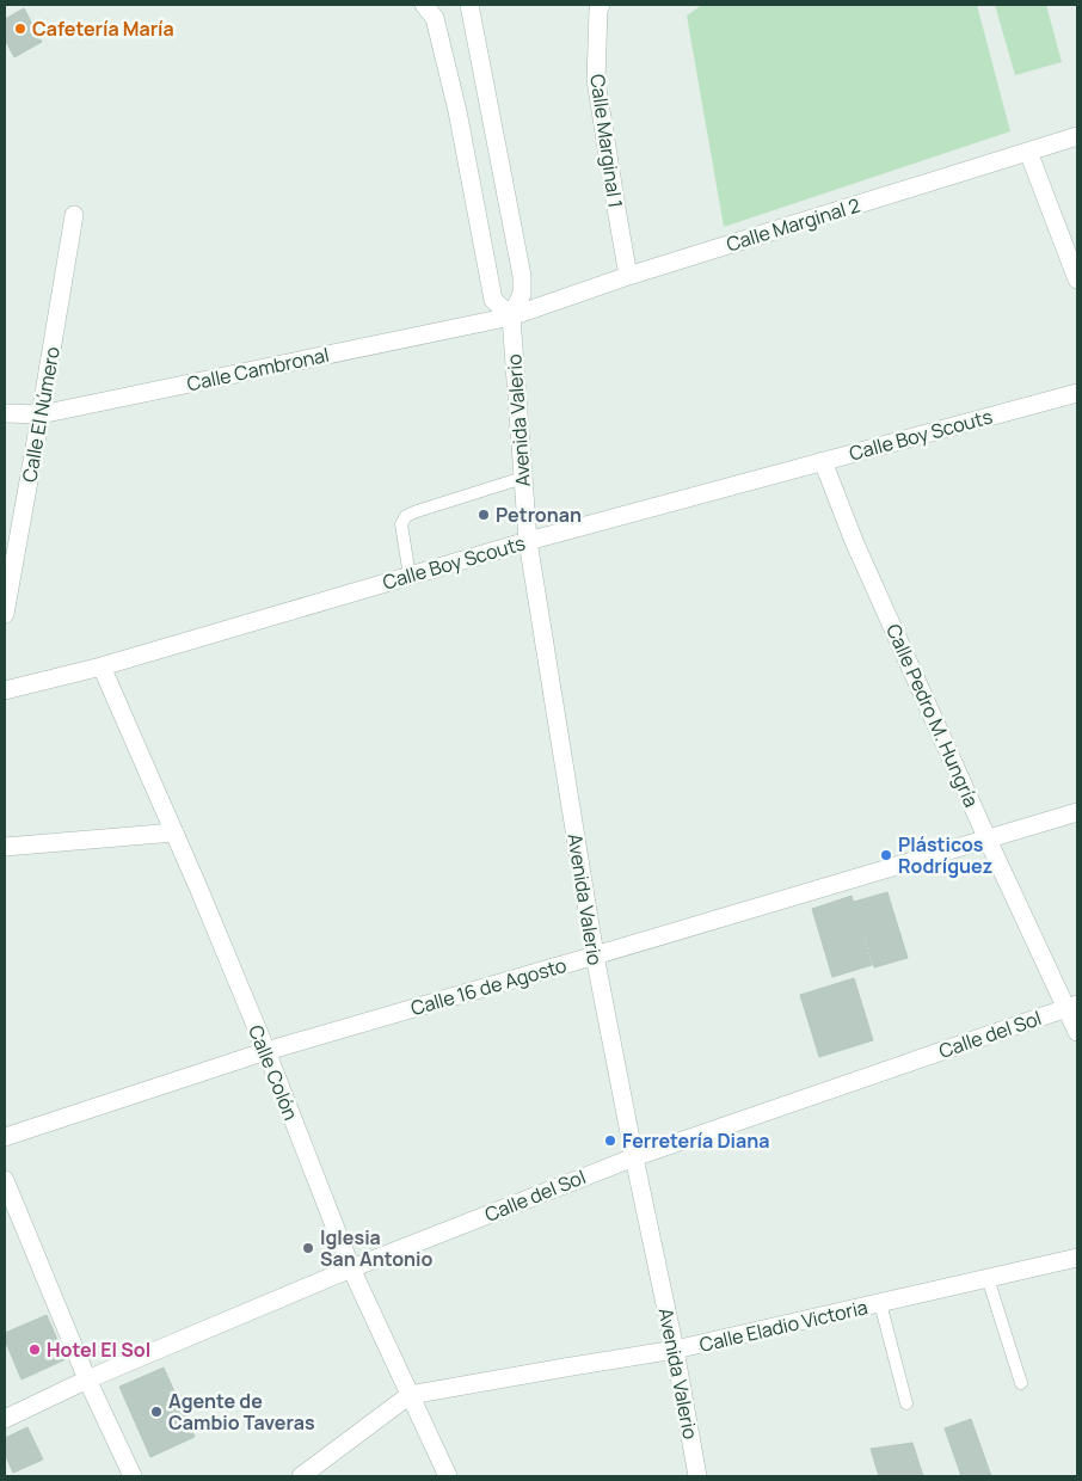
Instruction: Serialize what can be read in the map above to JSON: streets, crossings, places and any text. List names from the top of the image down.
{
  "streets": {
    "street": [
      "Calle Marginal 1",
      "Calle Marginal 2",
      "Calle Cambronal",
      "Calle El Número",
      "Avenida Valerio",
      "Calle Boy Scouts",
      "Calle Pedro M. Hungría",
      "Calle 16 de Agosto",
      "Calle del Sol",
      "Calle Colón",
      "Calle Eladio Victoria"
    ]
  },
  "crossings": [
    ["Calle Marginal 1", "Calle Marginal 2"],
    ["Calle Marginal 2", "Calle Cambronal"],
    ["Calle Marginal 2", "Avenida Valerio"],
    ["Calle Cambronal", "Calle El Número"],
    ["Calle Cambronal", "Avenida Valerio"],
    ["Avenida Valerio", "Calle Boy Scouts"],
    ["Avenida Valerio", "Calle 16 de Agosto"],
    ["Avenida Valerio", "Calle del Sol"],
    ["Avenida Valerio", "Calle Eladio Victoria"],
    ["Calle Boy Scouts", "Calle Pedro M. Hungría"],
    ["Calle Boy Scouts", "Calle Colón"],
    ["Calle Pedro M. Hungría", "Calle 16 de Agosto"],
    ["Calle Pedro M. Hungría", "Calle del Sol"],
    ["Calle 16 de Agosto", "Calle Colón"],
    ["Calle del Sol", "Calle Colón"],
    ["Calle Colón", "Calle Eladio Victoria"]
  ],
  "places": [
    "Cafetería María",
    "Petronan",
    "Plásticos Rodríguez",
    "Ferretería Diana",
    "Iglesia San Antonio",
    "Hotel El Sol",
    "Agente de Cambio Taveras"
  ]
}
